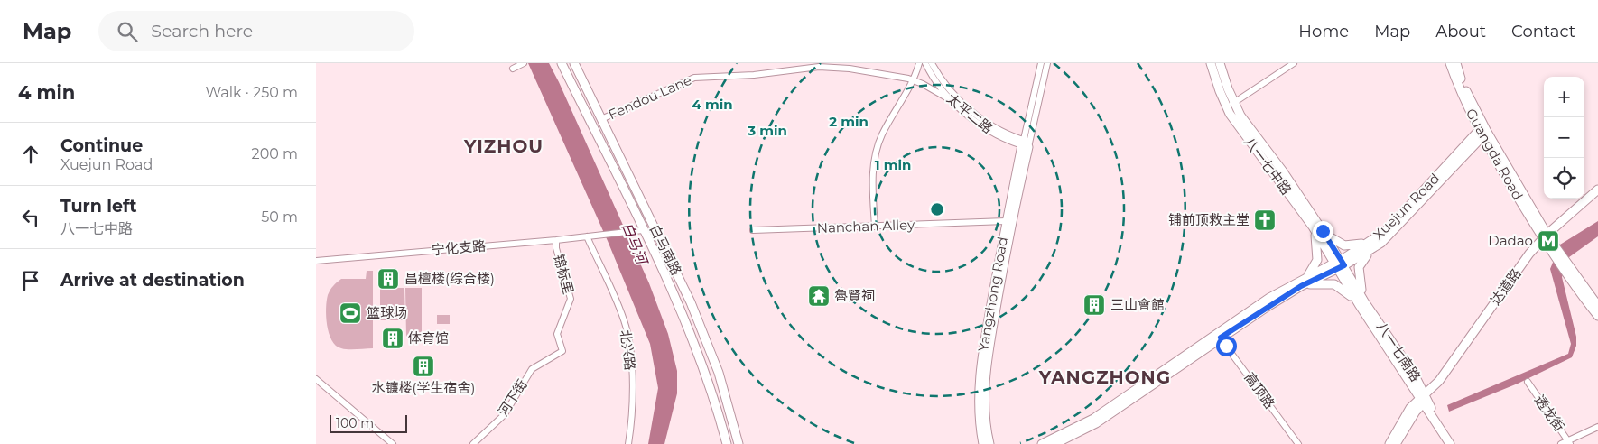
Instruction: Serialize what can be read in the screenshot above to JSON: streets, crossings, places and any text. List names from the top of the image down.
{
  "streets": {
    "main road": [
      "Guangda Road",
      "八一七中路",
      "Xuejun Road",
      "白马南路",
      "Yangzhong Road",
      "八一七南路"
    ],
    "street": [
      "Fendou Lane",
      "太平二路",
      "Nanchan Alley",
      "宁化支路",
      "锦标里",
      "北兴路",
      "高顶路",
      "河下街",
      "透龙街"
    ]
  },
  "crossings": [
    ["Fendou Lane", "太平二路"],
    ["Fendou Lane", "白马南路"],
    ["太平二路", "Yangzhong Road"],
    ["Guangda Road", "Xuejun Road"],
    ["八一七中路", "Xuejun Road"],
    ["八一七中路", "八一七南路"],
    ["Xuejun Road", "八一七南路"],
    ["Xuejun Road", "高顶路"],
    ["Nanchan Alley", "Yangzhong Road"],
    ["宁化支路", "锦标里"],
    ["宁化支路", "北兴路"],
    ["锦标里", "河下街"]
  ],
  "districts": ["YIZHOU", "YANGZHONG"],
  "water": ["白马河"],
  "places": {
    "church": ["铺前顶救主堂"],
    "metro station": ["Dadao"],
    "building": [
      "昌檀楼(综合楼)",
      "三山會館",
      "体育馆",
      "水镰楼(学生宿舍)"
    ],
    "temple": ["魯賢祠"],
    "sports": ["篮球场"]
  },
  "scale_bar": "100 m",
  "page": {
    "header": "Map",
    "search": "Search here",
    "nav": [
      "Home",
      "Map",
      "About",
      "Contact"
    ],
    "heading": ["4 min", "Walk · 250 m"],
    "map_buttons": ["+", "−"],
    "list": [
      ["Continue", "Xuejun Road", "200 m"],
      ["Turn left", "八一七中路", "50 m"],
      "Arrive at destination"
    ],
    "scale": "100 m"
  },
  "rings": [
    "4 min",
    "2 min",
    "3 min",
    "1 min"
  ]
}
